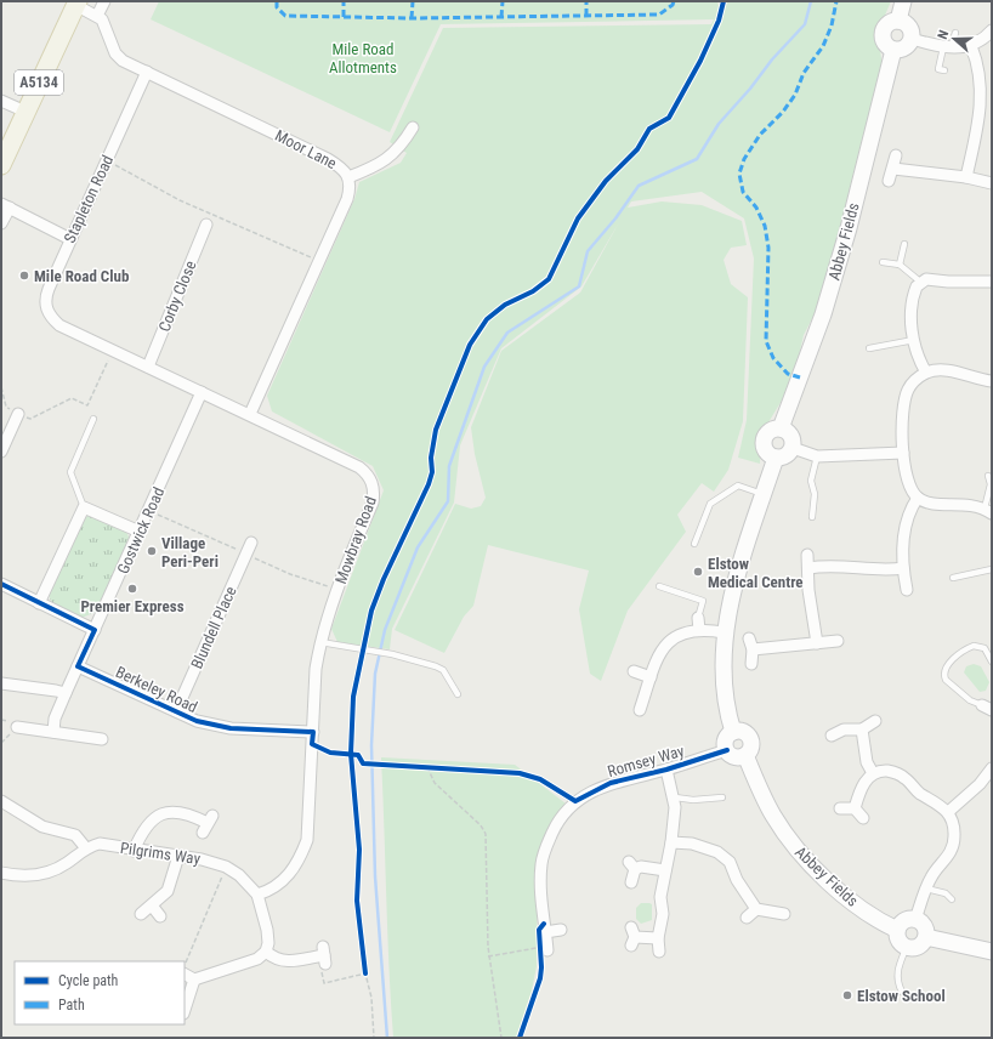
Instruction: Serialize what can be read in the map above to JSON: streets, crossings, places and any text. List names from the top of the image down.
{
  "streets": {
    "main road": ["A5134"],
    "street": [
      "Moor Lane",
      "Stapleton Road",
      "Abbey Fields",
      "Corby Close",
      "Gostwick Road",
      "Mowbray Road",
      "Blundell Place",
      "Berkeley Road",
      "Romsey Way",
      "Pilgrims Way"
    ]
  },
  "crossings": [
    ["A5134", "Moor Lane"],
    ["Moor Lane", "Stapleton Road"],
    ["Moor Lane", "Mowbray Road"],
    ["Stapleton Road", "Mowbray Road"],
    ["Abbey Fields", "Romsey Way"],
    ["Corby Close", "Mowbray Road"],
    ["Gostwick Road", "Mowbray Road"],
    ["Gostwick Road", "Berkeley Road"],
    ["Mowbray Road", "Berkeley Road"],
    ["Mowbray Road", "Pilgrims Way"],
    ["Blundell Place", "Berkeley Road"]
  ],
  "parks": ["Mile Road Allotments"],
  "places": [
    "Mile Road Club",
    "Village Peri-Peri",
    "Elstow Medical Centre",
    "Premier Express",
    "Elstow School"
  ],
  "legend": ["Cycle path", "Path"],
  "north": "left"
}
